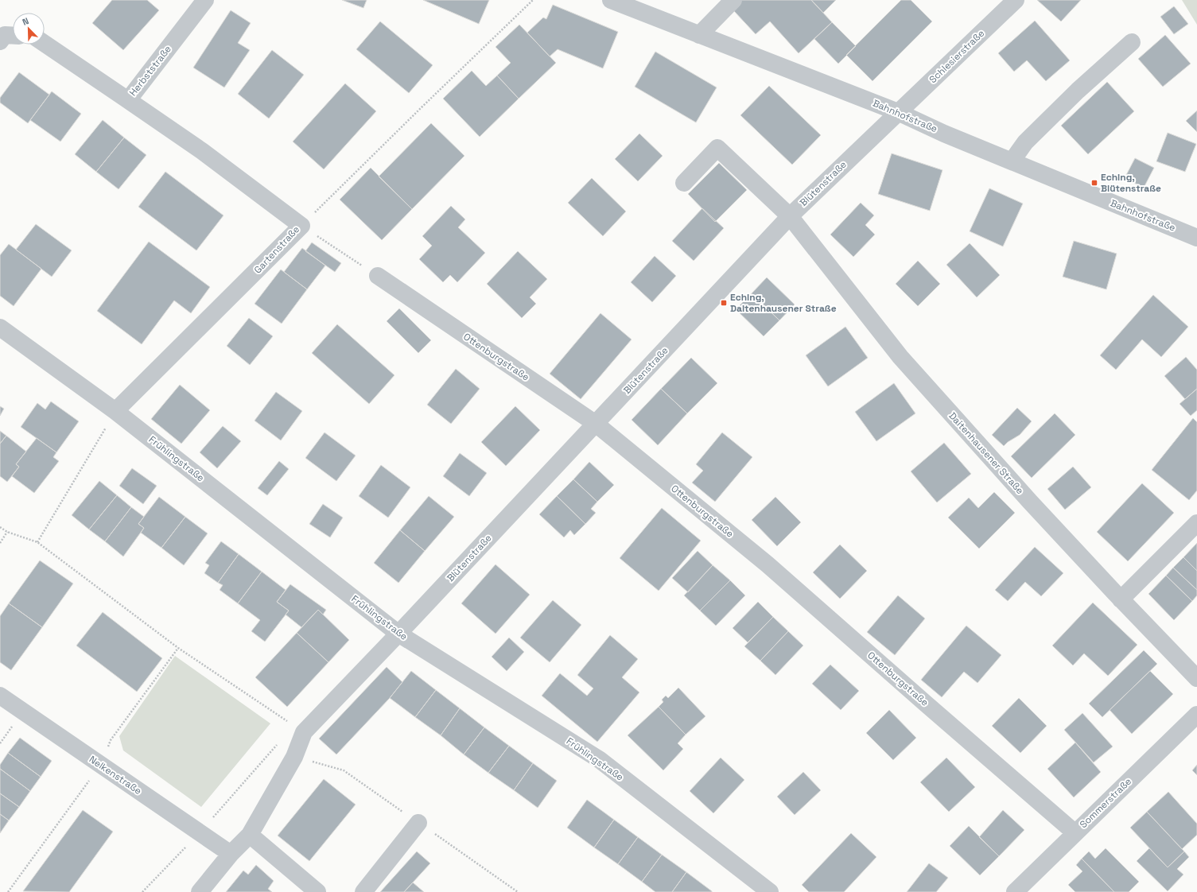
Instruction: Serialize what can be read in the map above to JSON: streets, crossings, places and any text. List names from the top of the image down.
{
  "streets": {
    "street": [
      "Schlesierstraße",
      "Herbststraße",
      "Bahnhofstraße",
      "Blütenstraße",
      "Gartenstraße",
      "Ottenburgstraße",
      "Daitenhausener Straße",
      "Frühlingstraße",
      "Nelkenstraße",
      "Sommerstraße"
    ]
  },
  "crossings": [
    ["Schlesierstraße", "Bahnhofstraße"],
    ["Schlesierstraße", "Blütenstraße"],
    ["Herbststraße", "Gartenstraße"],
    ["Bahnhofstraße", "Blütenstraße"],
    ["Blütenstraße", "Ottenburgstraße"],
    ["Blütenstraße", "Daitenhausener Straße"],
    ["Blütenstraße", "Frühlingstraße"],
    ["Gartenstraße", "Frühlingstraße"],
    ["Ottenburgstraße", "Sommerstraße"]
  ],
  "places": {
    "transit": ["Eching, Blütenstraße", "Eching, Daitenhausener Straße"]
  },
  "north": "top left"
}
